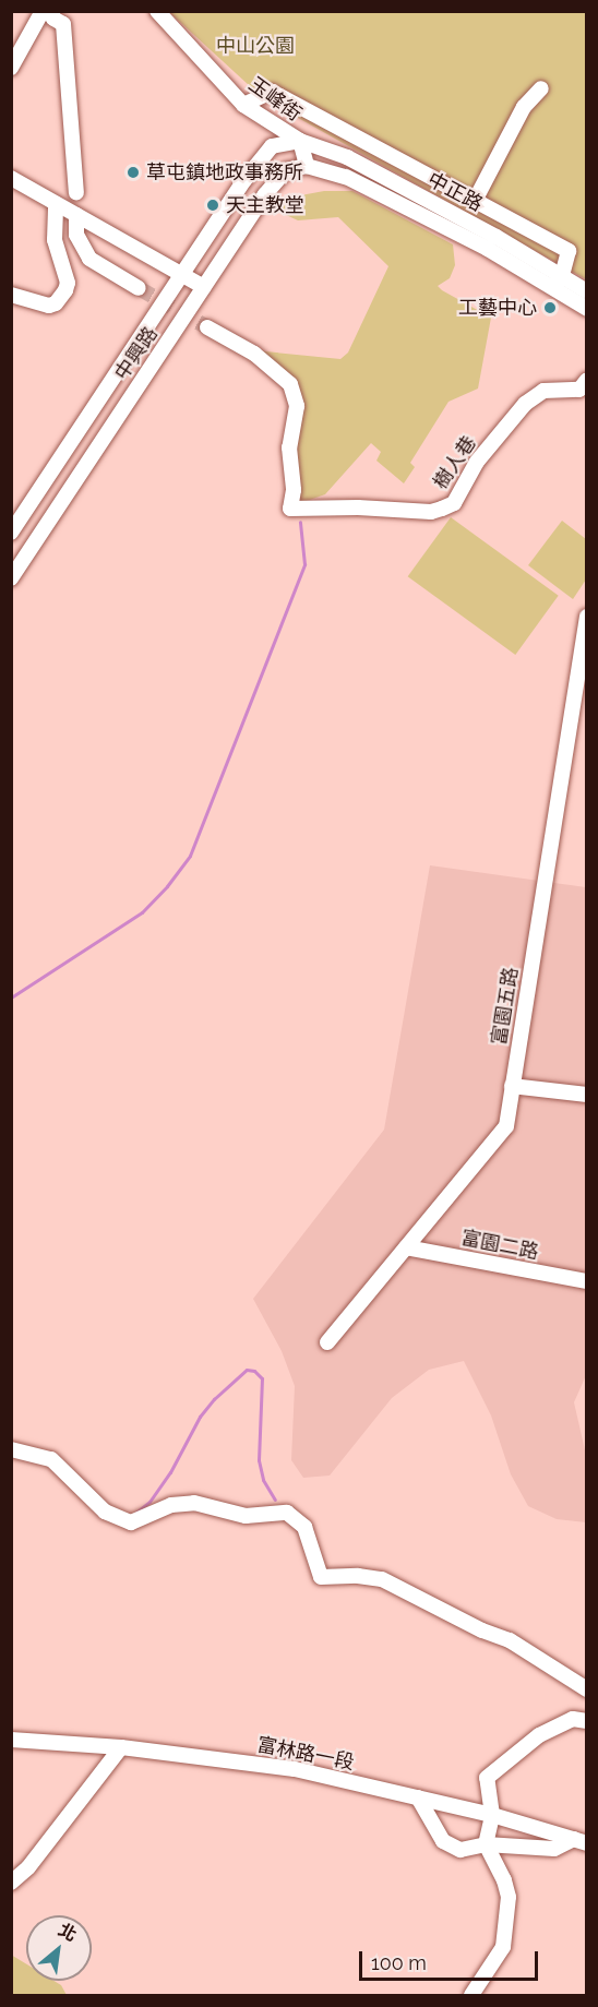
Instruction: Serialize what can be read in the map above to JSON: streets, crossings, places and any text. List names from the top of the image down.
{
  "streets": {
    "street": [
      "玉峰街",
      "中正路",
      "中興路",
      "樹人巷",
      "富園五路",
      "富園二路",
      "富林路一段"
    ]
  },
  "crossings": [
    ["玉峰街", "中正路"],
    ["玉峰街", "中興路"],
    ["中正路", "中興路"],
    ["富園五路", "富園二路"]
  ],
  "parks": ["中山公園"],
  "places": ["草屯鎮地政事務所", "天主教堂", "工藝中心"],
  "scale_bar": "100 m",
  "north": "top right"
}
